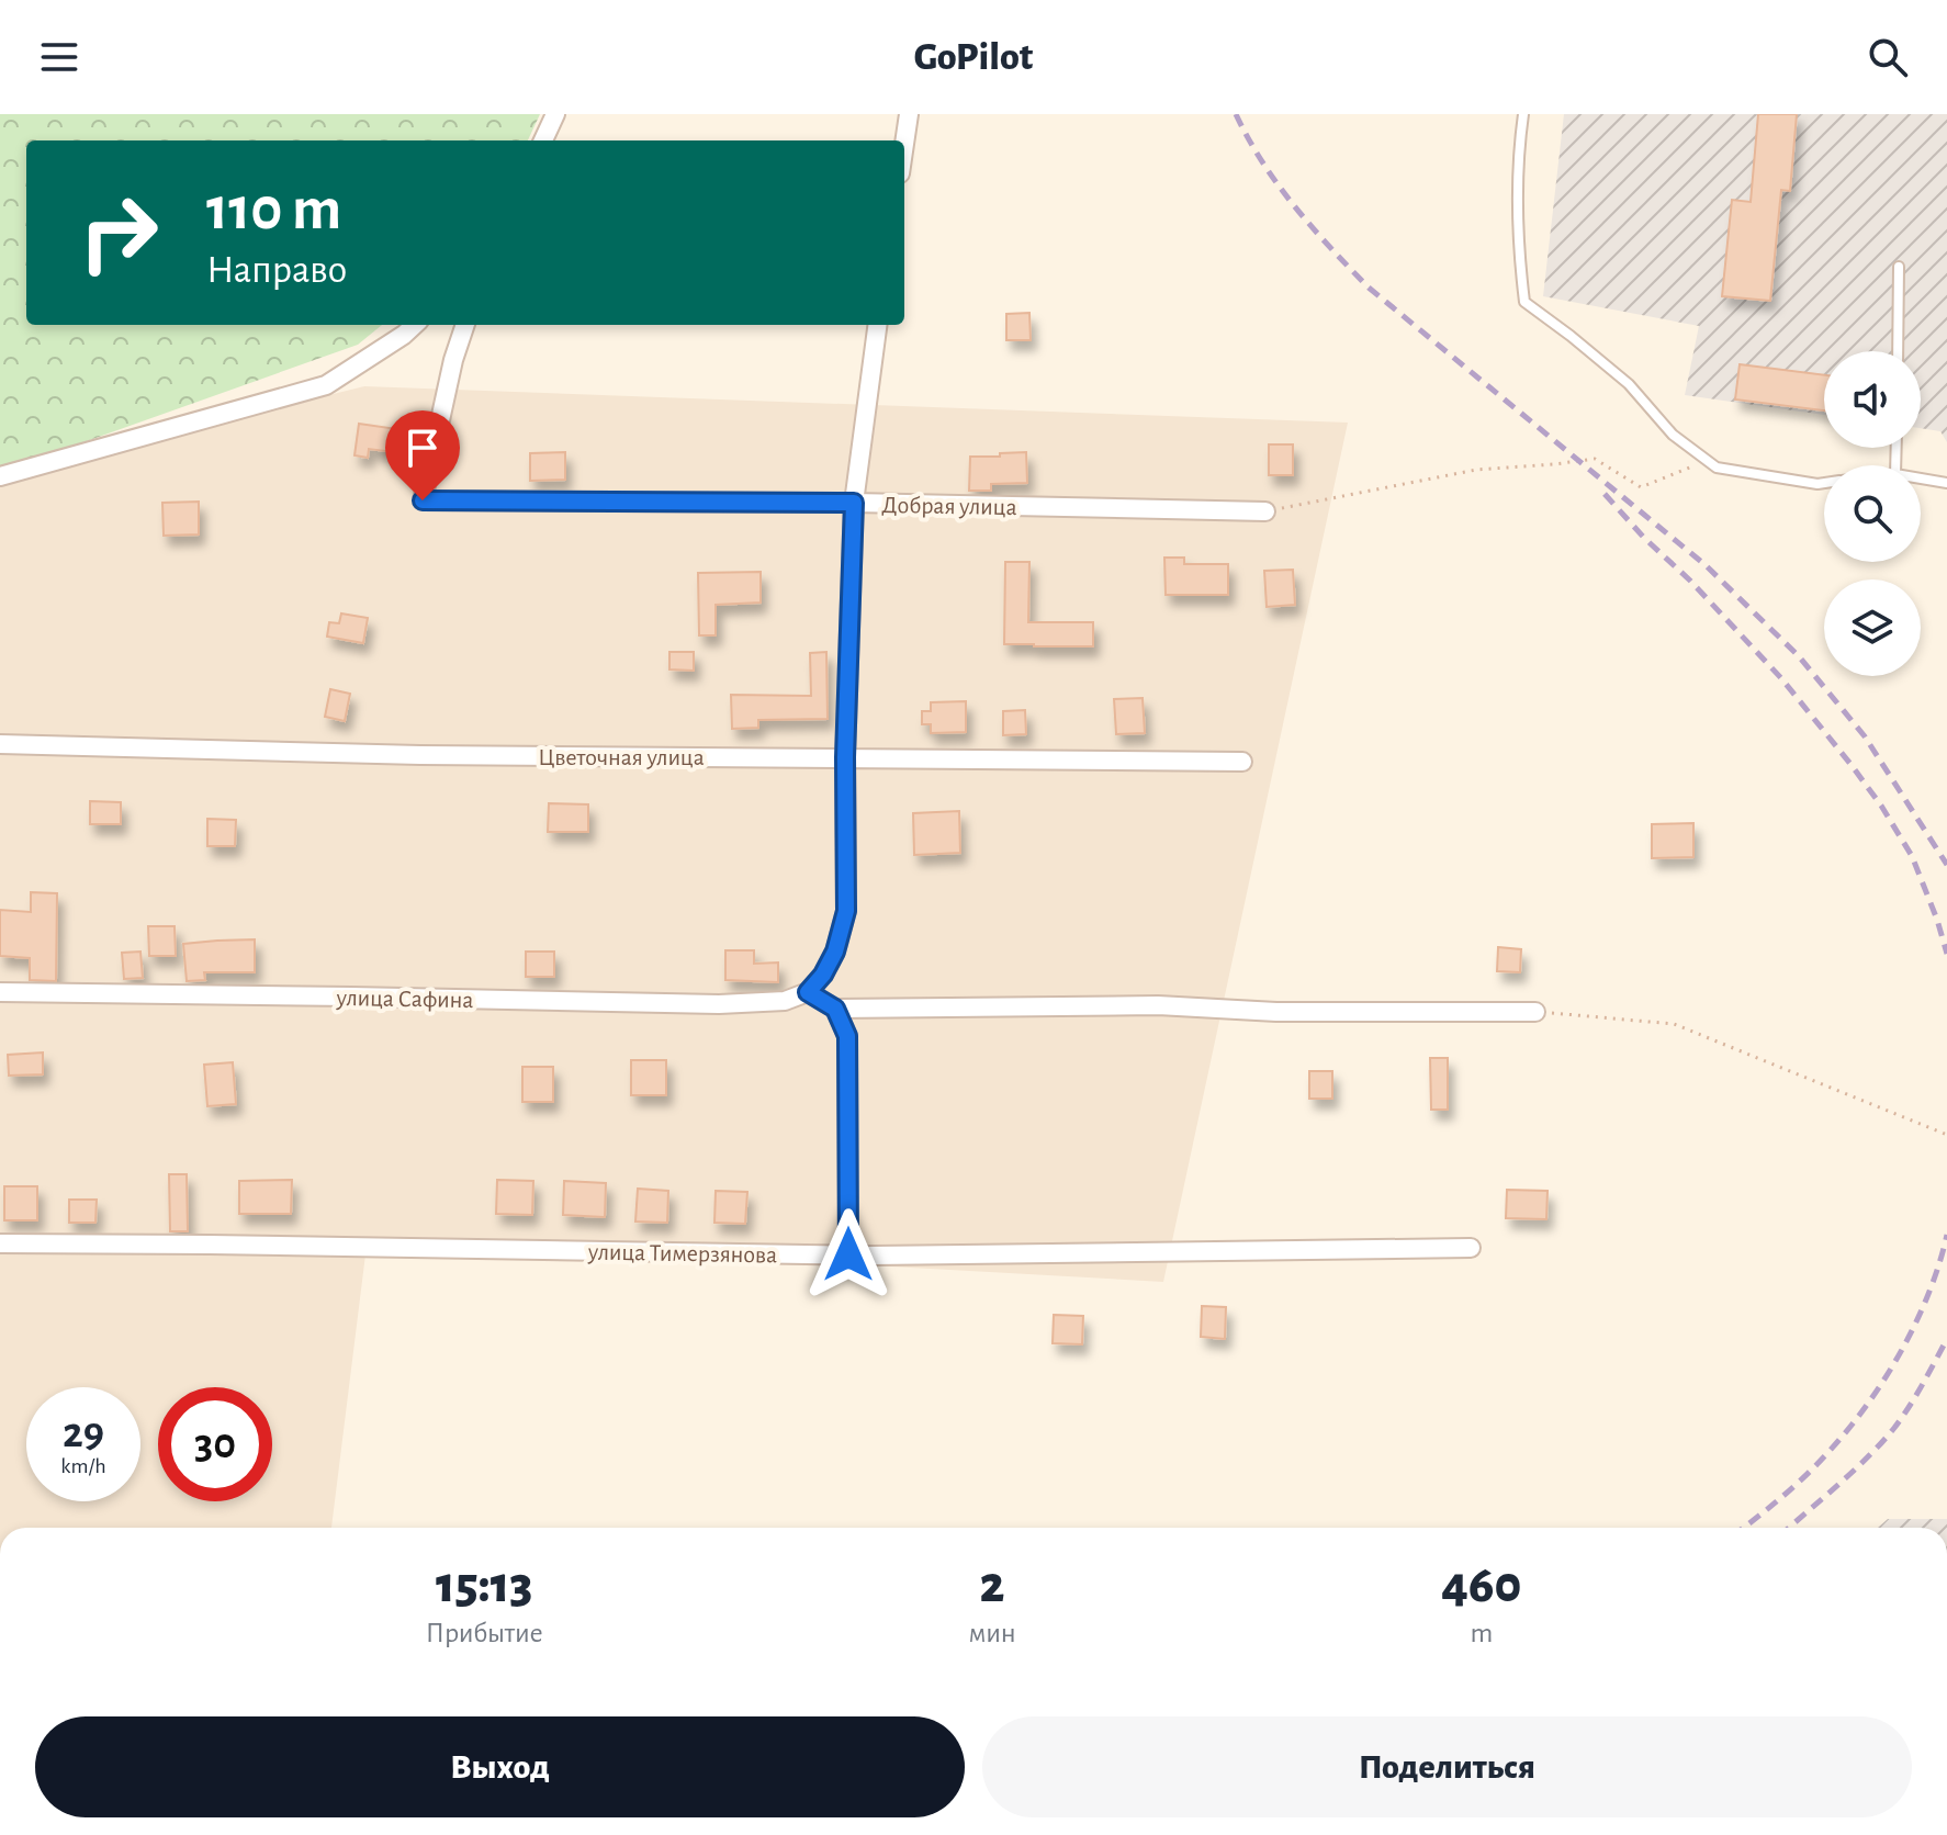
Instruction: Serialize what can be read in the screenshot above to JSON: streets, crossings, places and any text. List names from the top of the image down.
{
  "streets": {
    "street": [
      "Добрая улица",
      "Цветочная улица",
      "улица Сафина",
      "улица Тимерзянова"
    ]
  },
  "page": {
    "header": "GoPilot",
    "turn": ["110 m", "Направо"],
    "speed": "29 km/h",
    "limit": "30",
    "eta": [
      "15:13",
      "Прибытие",
      "2",
      "мин",
      "460",
      "m"
    ],
    "buttons": ["Выход", "Поделиться"]
  }
}
